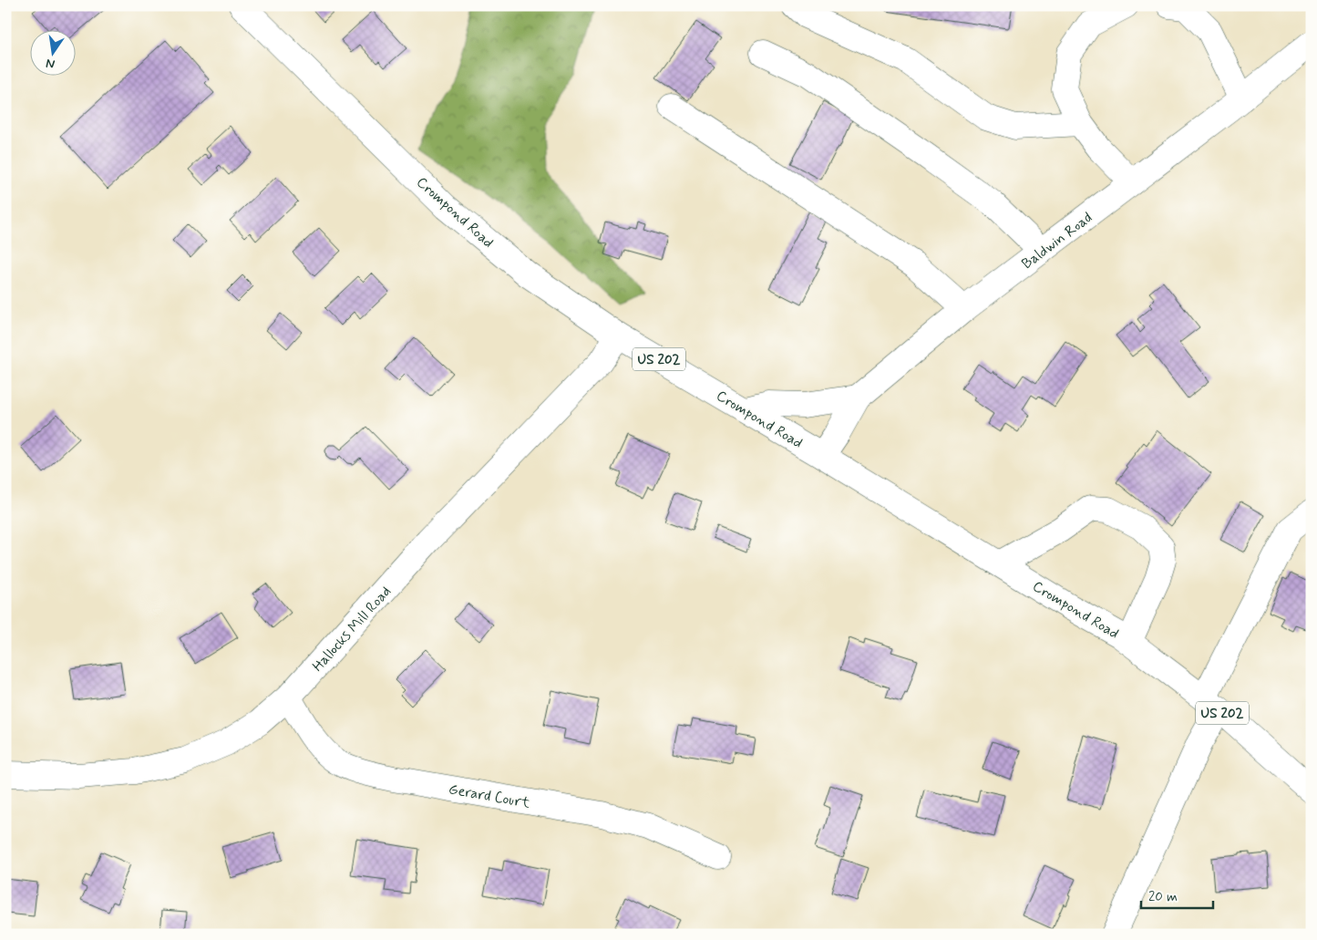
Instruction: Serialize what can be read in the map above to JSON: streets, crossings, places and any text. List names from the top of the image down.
{
  "streets": {
    "main road": [
      "Crompond Road",
      "Baldwin Road",
      "US 202",
      "Hallocks Mill Road",
      "Gerard Court"
    ]
  },
  "crossings": [
    ["Crompond Road", "Baldwin Road"],
    ["Crompond Road", "Hallocks Mill Road"],
    ["Hallocks Mill Road", "Gerard Court"]
  ],
  "scale_bar": "20 m",
  "north": "bottom"
}
